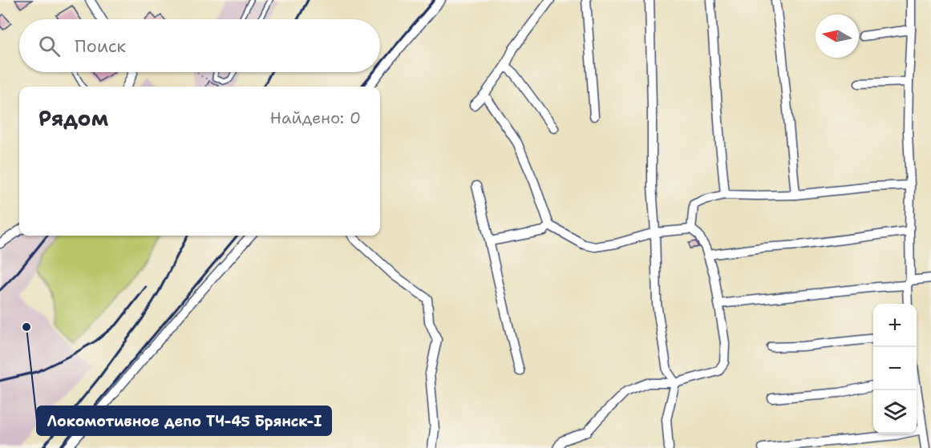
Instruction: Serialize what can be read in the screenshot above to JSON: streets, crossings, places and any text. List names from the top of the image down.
{
  "places": ["Локомотивное депо ТЧ-45 Брянск-I"],
  "north": "left",
  "page": {
    "search": "Поиск",
    "heading": ["Рядом", "Найдено: 0"],
    "map_buttons": ["+", "−"]
  }
}
